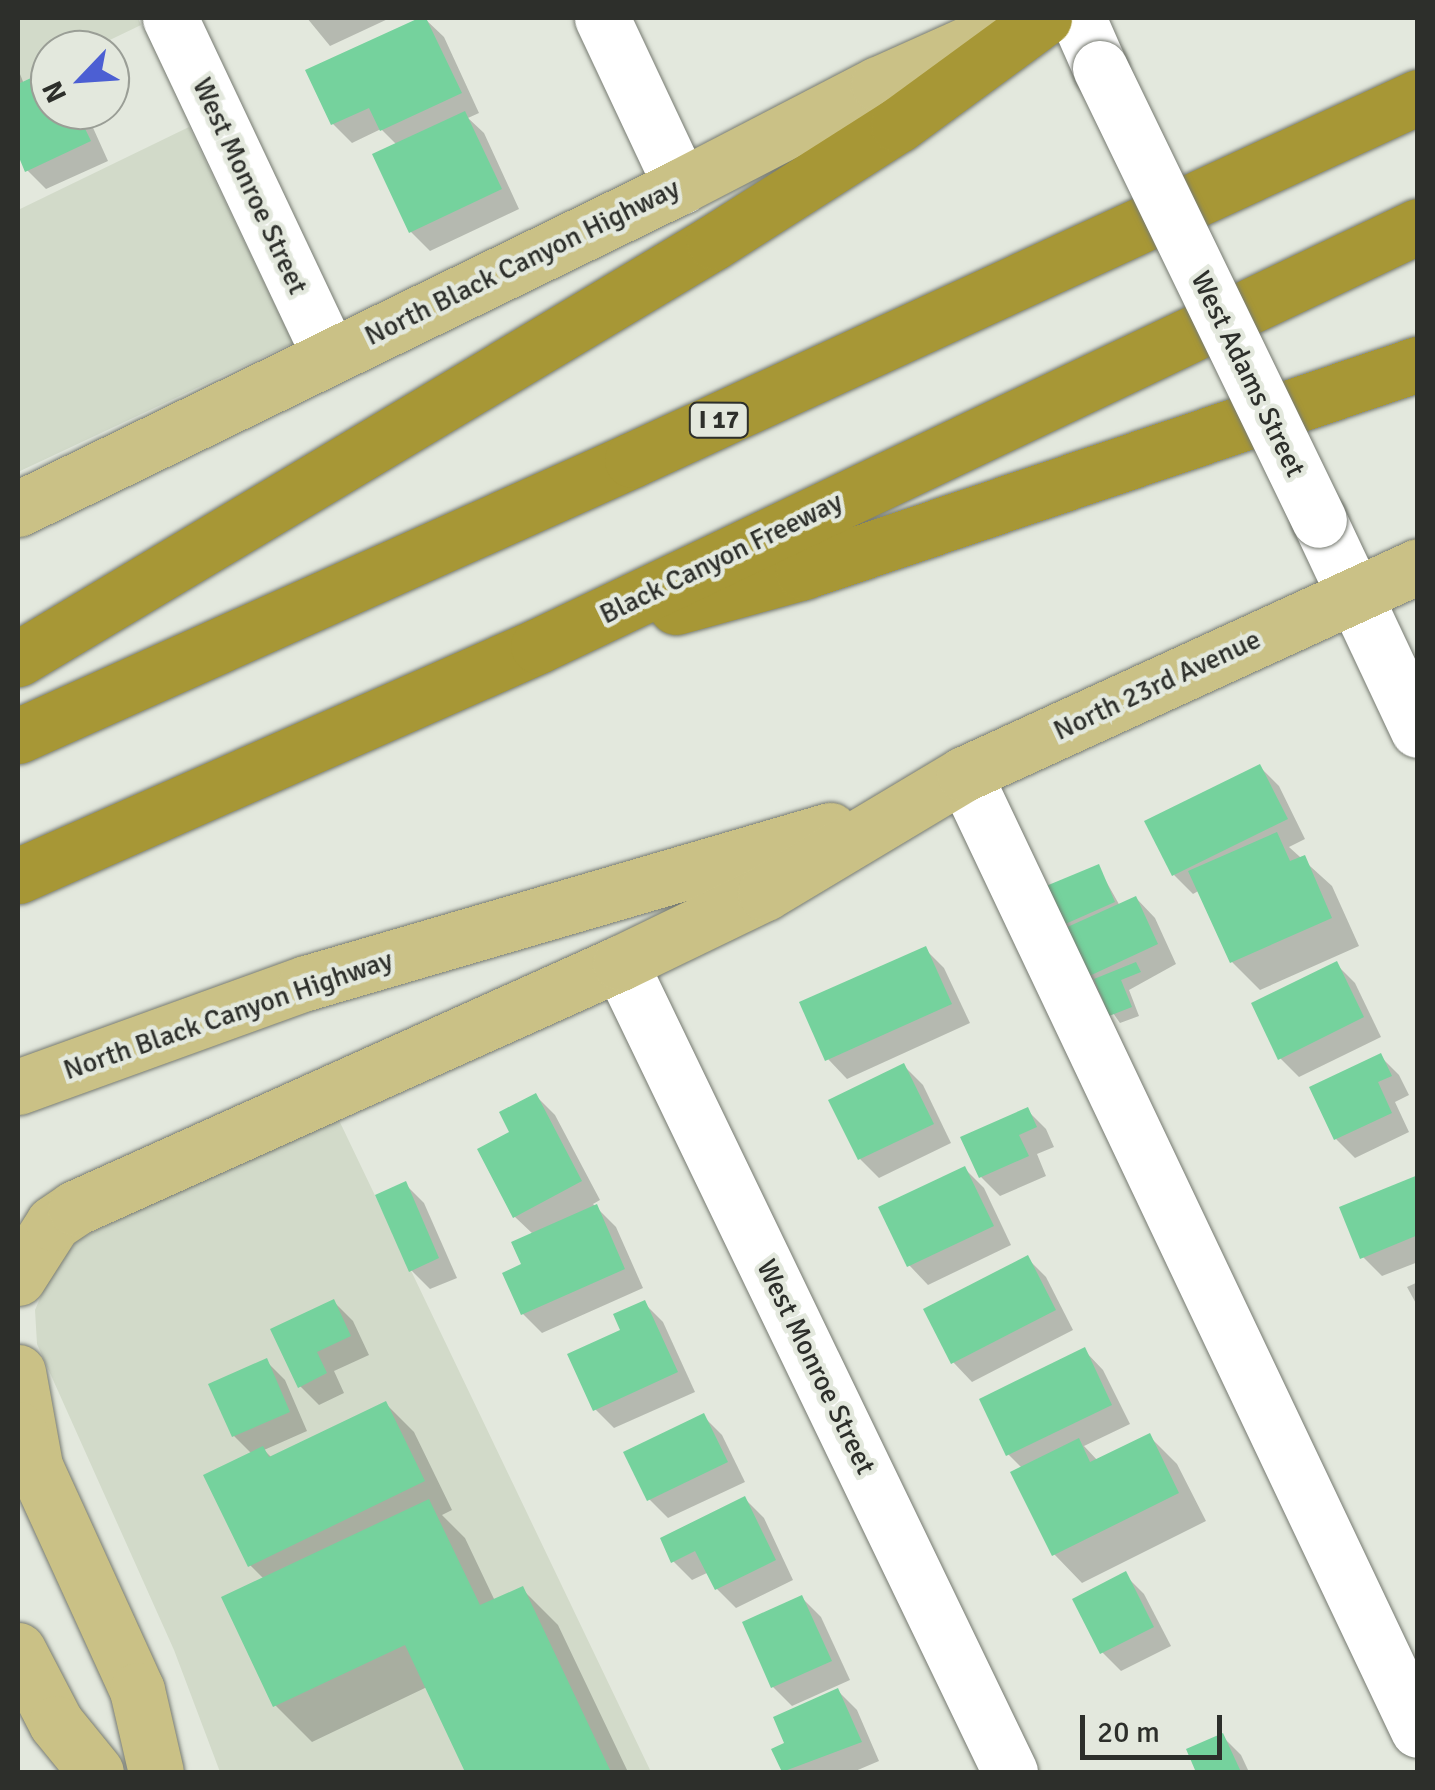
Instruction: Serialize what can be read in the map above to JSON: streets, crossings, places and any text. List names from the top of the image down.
{
  "streets": {
    "highway": ["I 17", "Black Canyon Freeway"],
    "main road": ["North Black Canyon Highway", "North 23rd Avenue"],
    "street": ["West Monroe Street", "West Adams Street"]
  },
  "crossings": [
    ["West Monroe Street", "North Black Canyon Highway"],
    ["North Black Canyon Highway", "North 23rd Avenue"],
    ["West Adams Street", "North 23rd Avenue"]
  ],
  "scale_bar": "20 m",
  "north": "bottom left"
}
